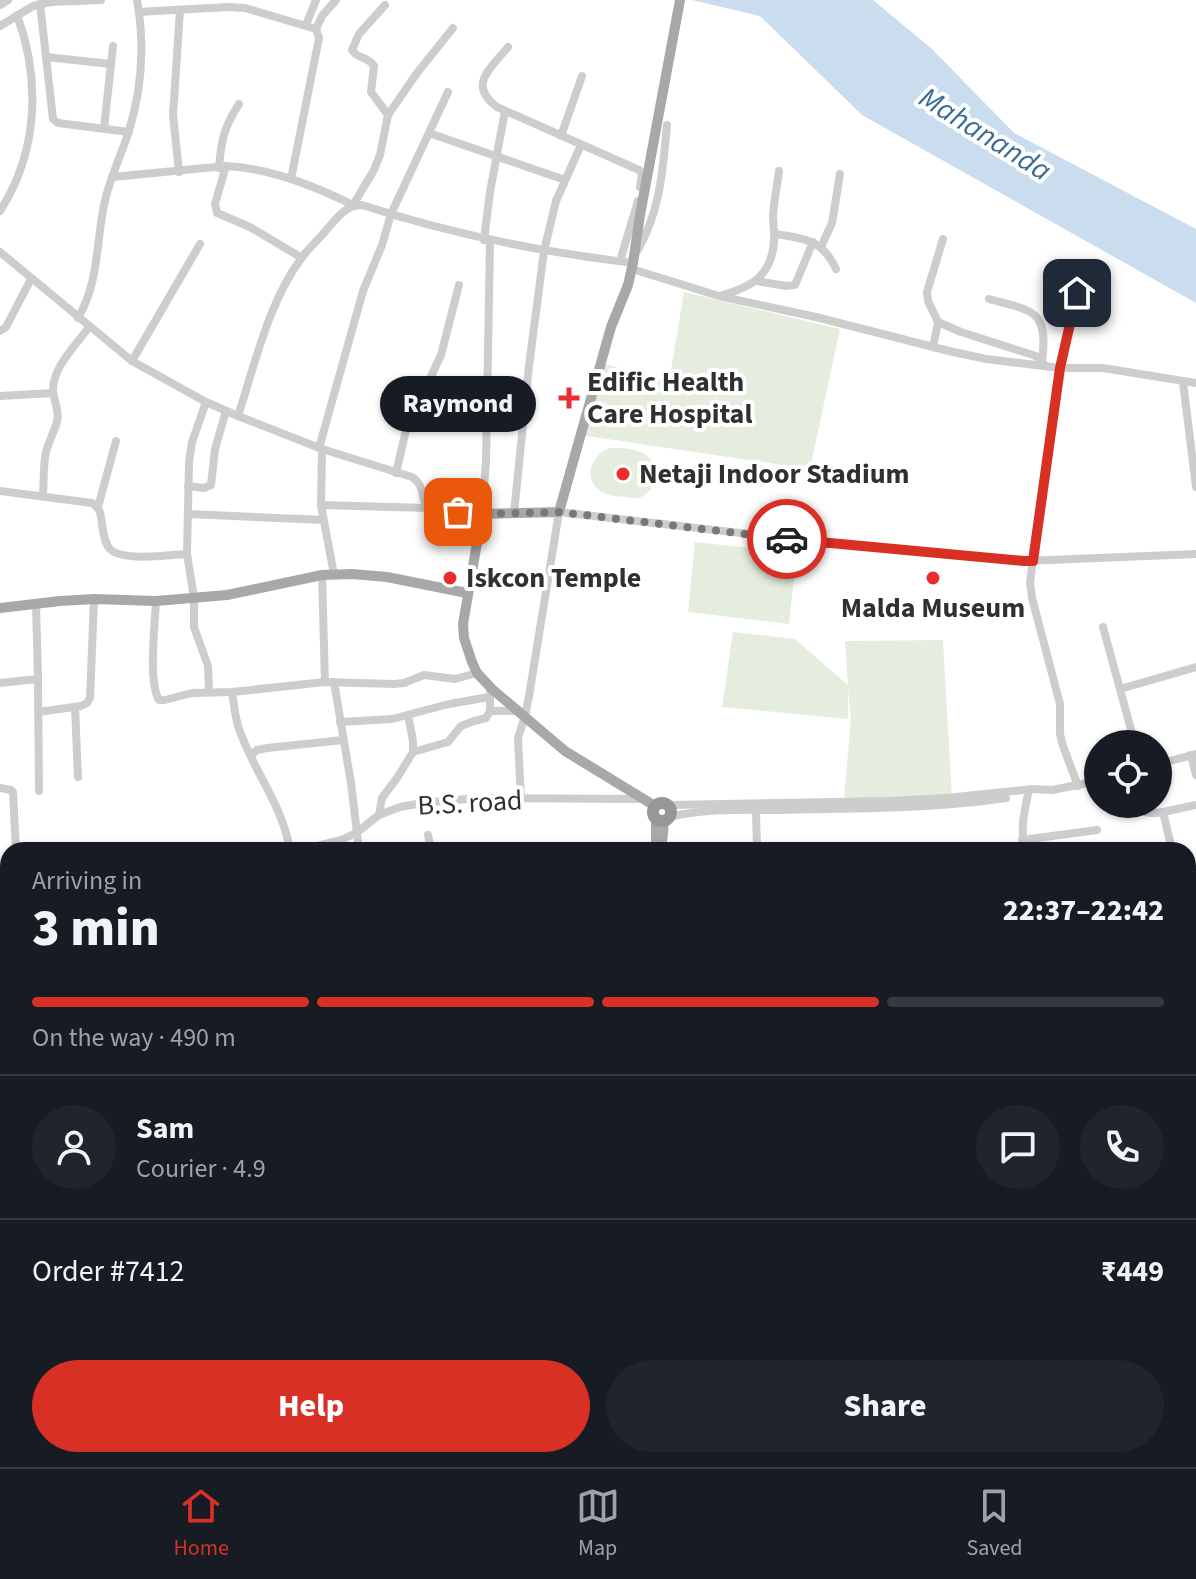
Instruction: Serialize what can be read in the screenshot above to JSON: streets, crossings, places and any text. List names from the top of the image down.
{
  "streets": {
    "street": ["B.S. road"]
  },
  "water": ["Mahananda"],
  "places": {
    "health": ["Edific Health Care Hospital"],
    "other": [
      "Netaji Indoor Stadium",
      "Raymond",
      "Iskcon Temple",
      "Malda Museum"
    ]
  },
  "page": {
    "bubble": "Raymond",
    "heading": ["3 min", "Arriving in", "22:37–22:42"],
    "panel": [
      "Sam",
      "Courier · 4.9",
      "Order #7412",
      "₹449"
    ],
    "bar": "On the way · 490 m",
    "buttons": ["Help", "Share"],
    "tabs": ["Home", "Map", "Saved"]
  }
}
